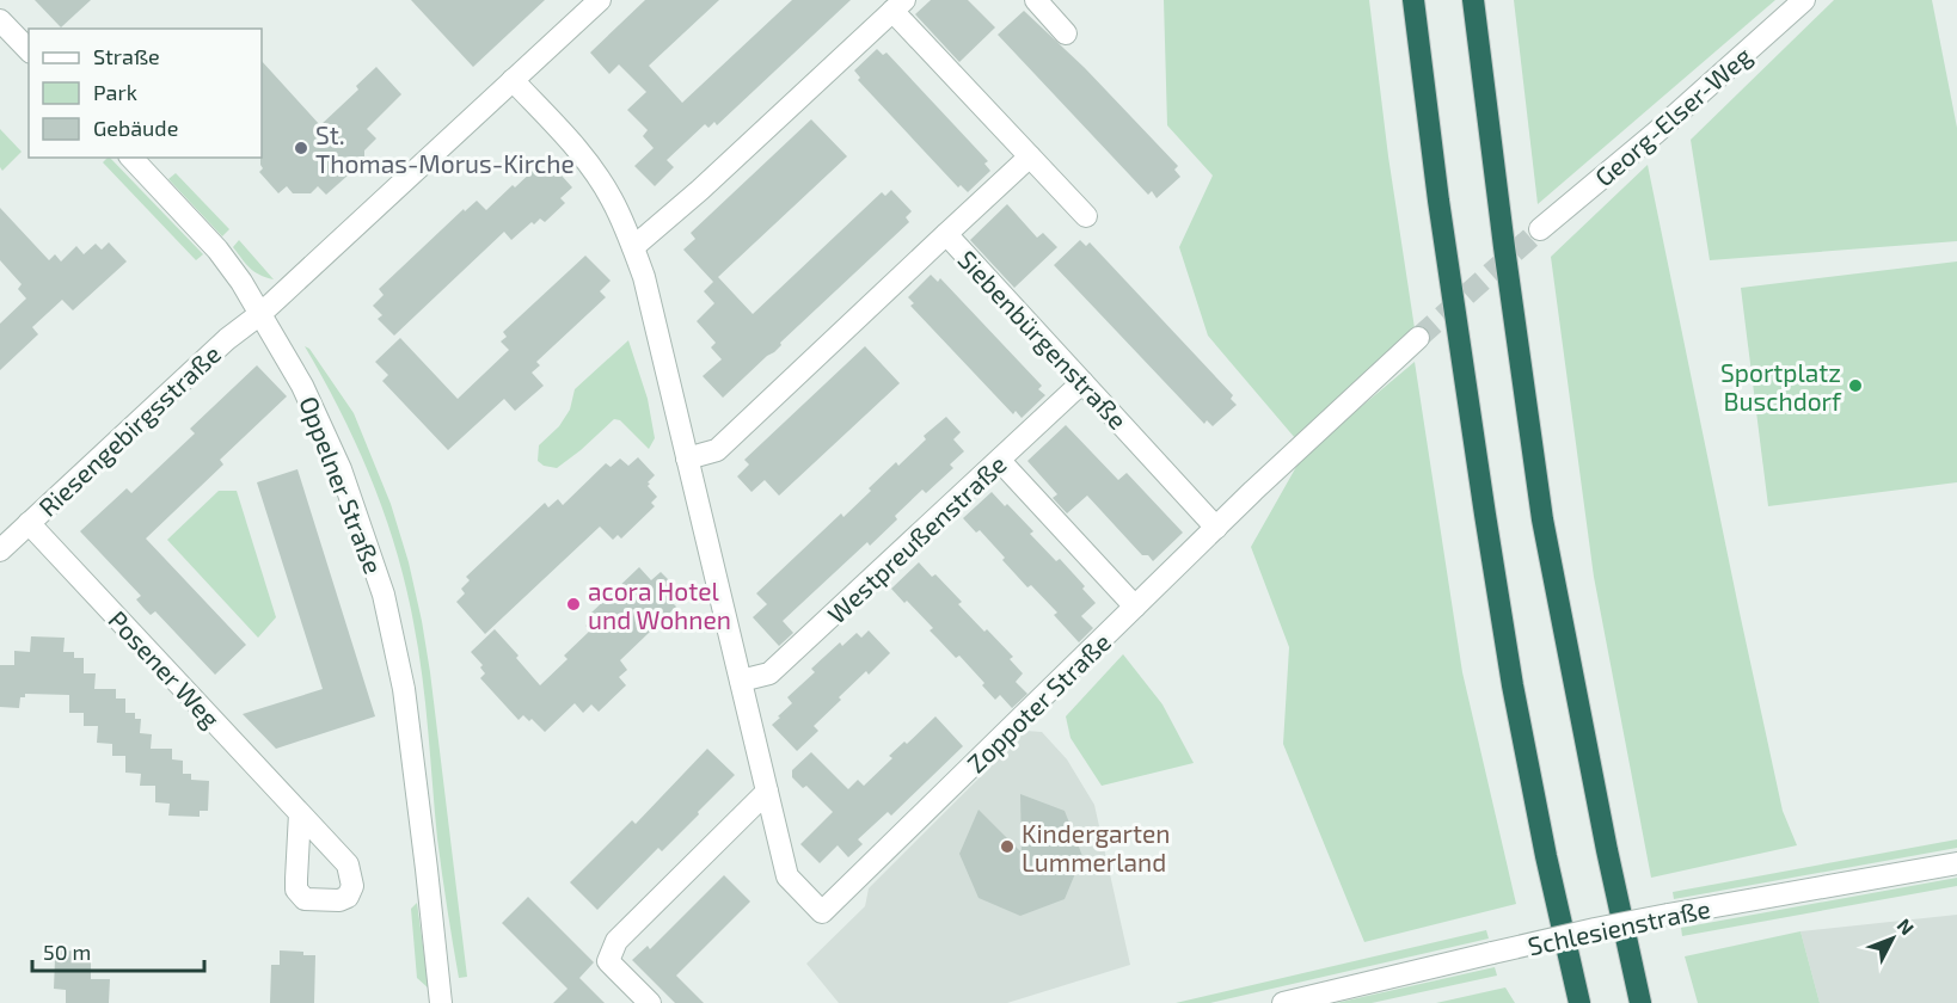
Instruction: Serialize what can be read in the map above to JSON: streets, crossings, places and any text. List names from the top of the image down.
{
  "streets": {
    "street": [
      "Georg-Elser-Weg",
      "Siebenbürgenstraße",
      "Riesengebirgsstraße",
      "Oppelner Straße",
      "Westpreußenstraße",
      "Posener Weg",
      "Zoppoter Straße",
      "Schlesienstraße"
    ]
  },
  "crossings": [
    ["Siebenbürgenstraße", "Westpreußenstraße"],
    ["Siebenbürgenstraße", "Zoppoter Straße"],
    ["Riesengebirgsstraße", "Oppelner Straße"],
    ["Riesengebirgsstraße", "Posener Weg"]
  ],
  "places": [
    "St. Thomas-Morus-Kirche",
    "Sportplatz Buschdorf",
    "acora Hotel und Wohnen",
    "Kindergarten Lummerland"
  ],
  "legend": ["Straße", "Park", "Gebäude"],
  "scale_bar": "50 m",
  "north": "top right"
}
